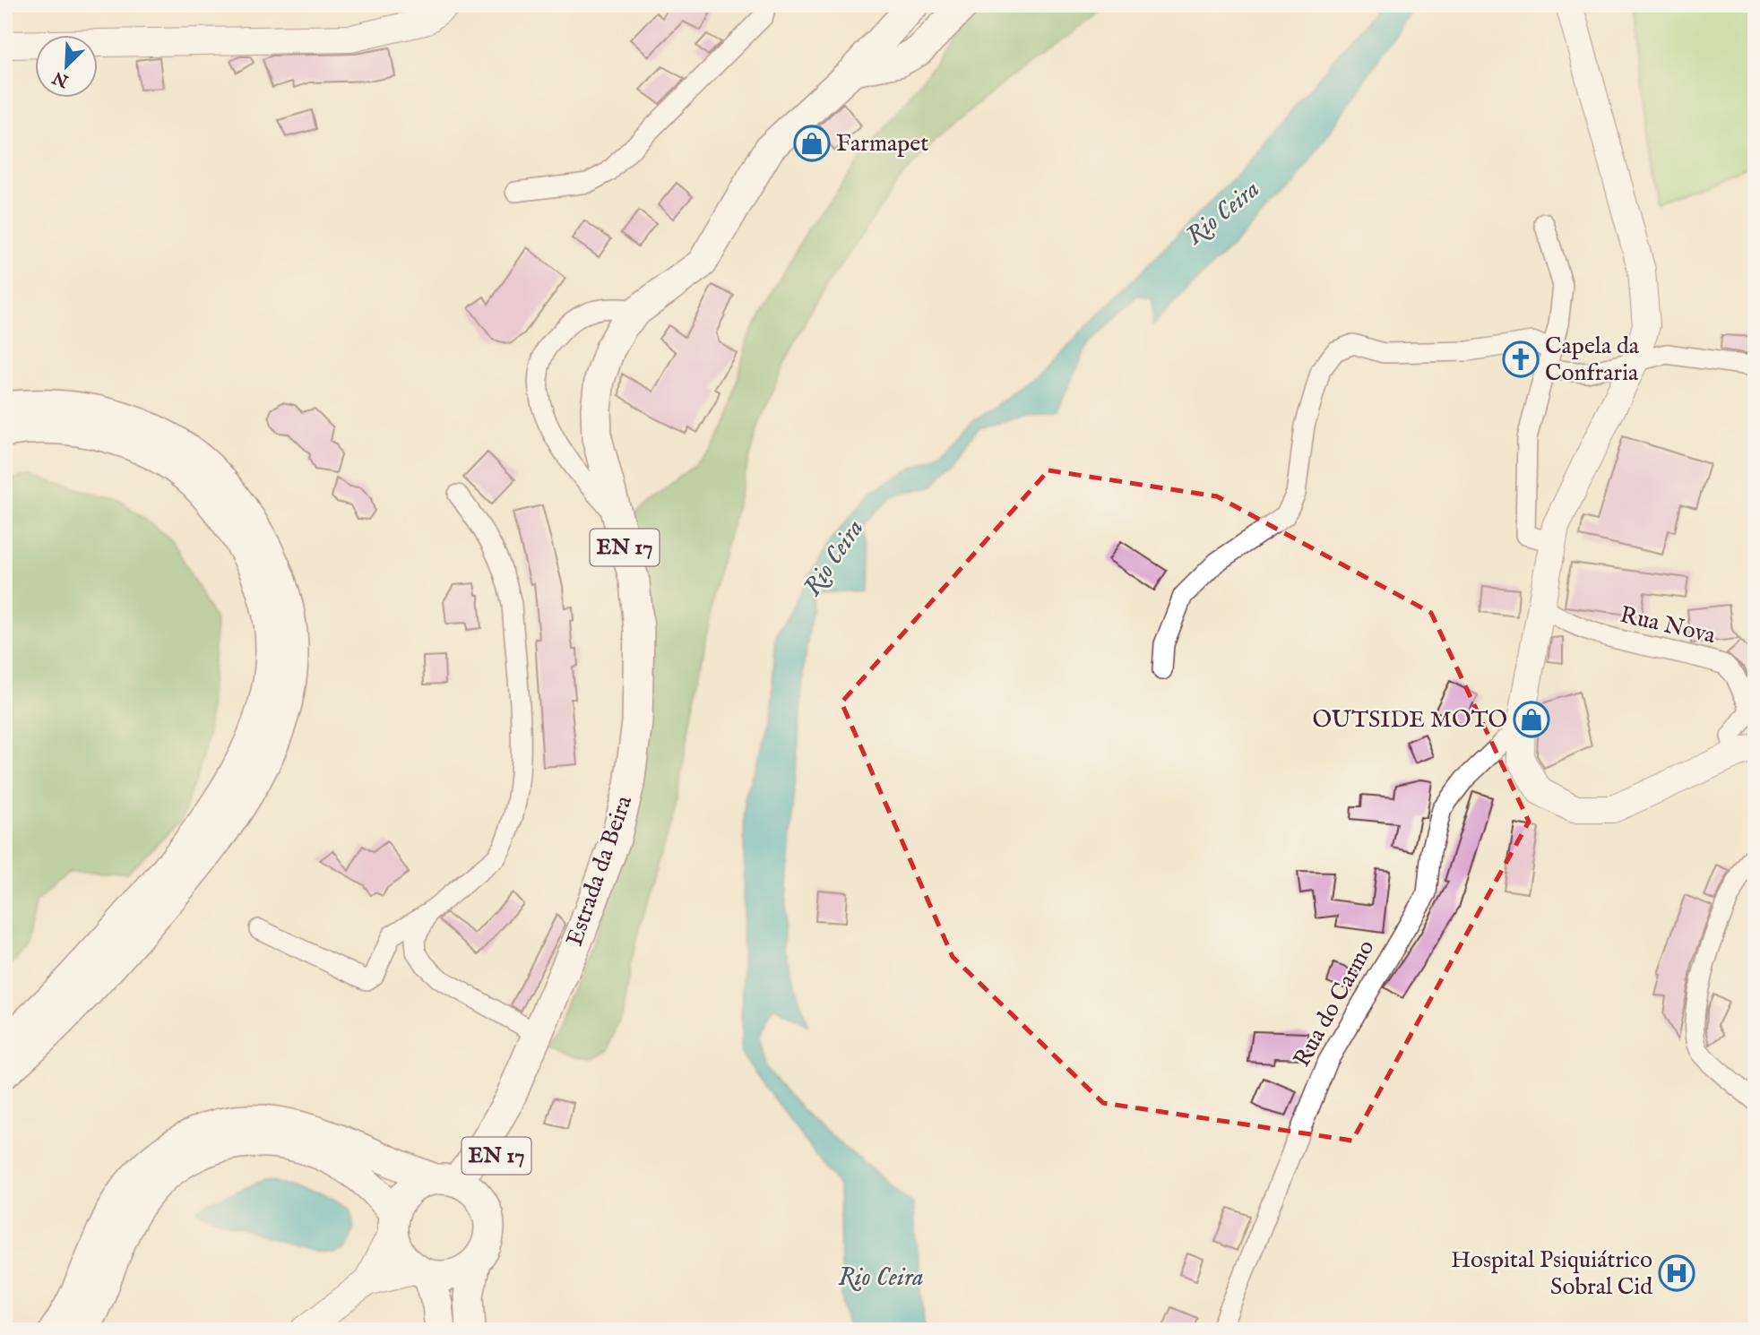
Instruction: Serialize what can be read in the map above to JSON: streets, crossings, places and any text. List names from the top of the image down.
{
  "streets": {
    "main road": ["EN 17", "Estrada da Beira"],
    "street": ["Rua Nova", "Rua do Carmo"]
  },
  "water": ["Rio Ceira"],
  "places": {
    "shop": ["Farmapet", "OUTSIDE MOTO"],
    "church": ["Capela da Confraria"],
    "hospital": ["Hospital Psiquiátrico Sobral Cid"]
  },
  "north": "bottom left"
}
